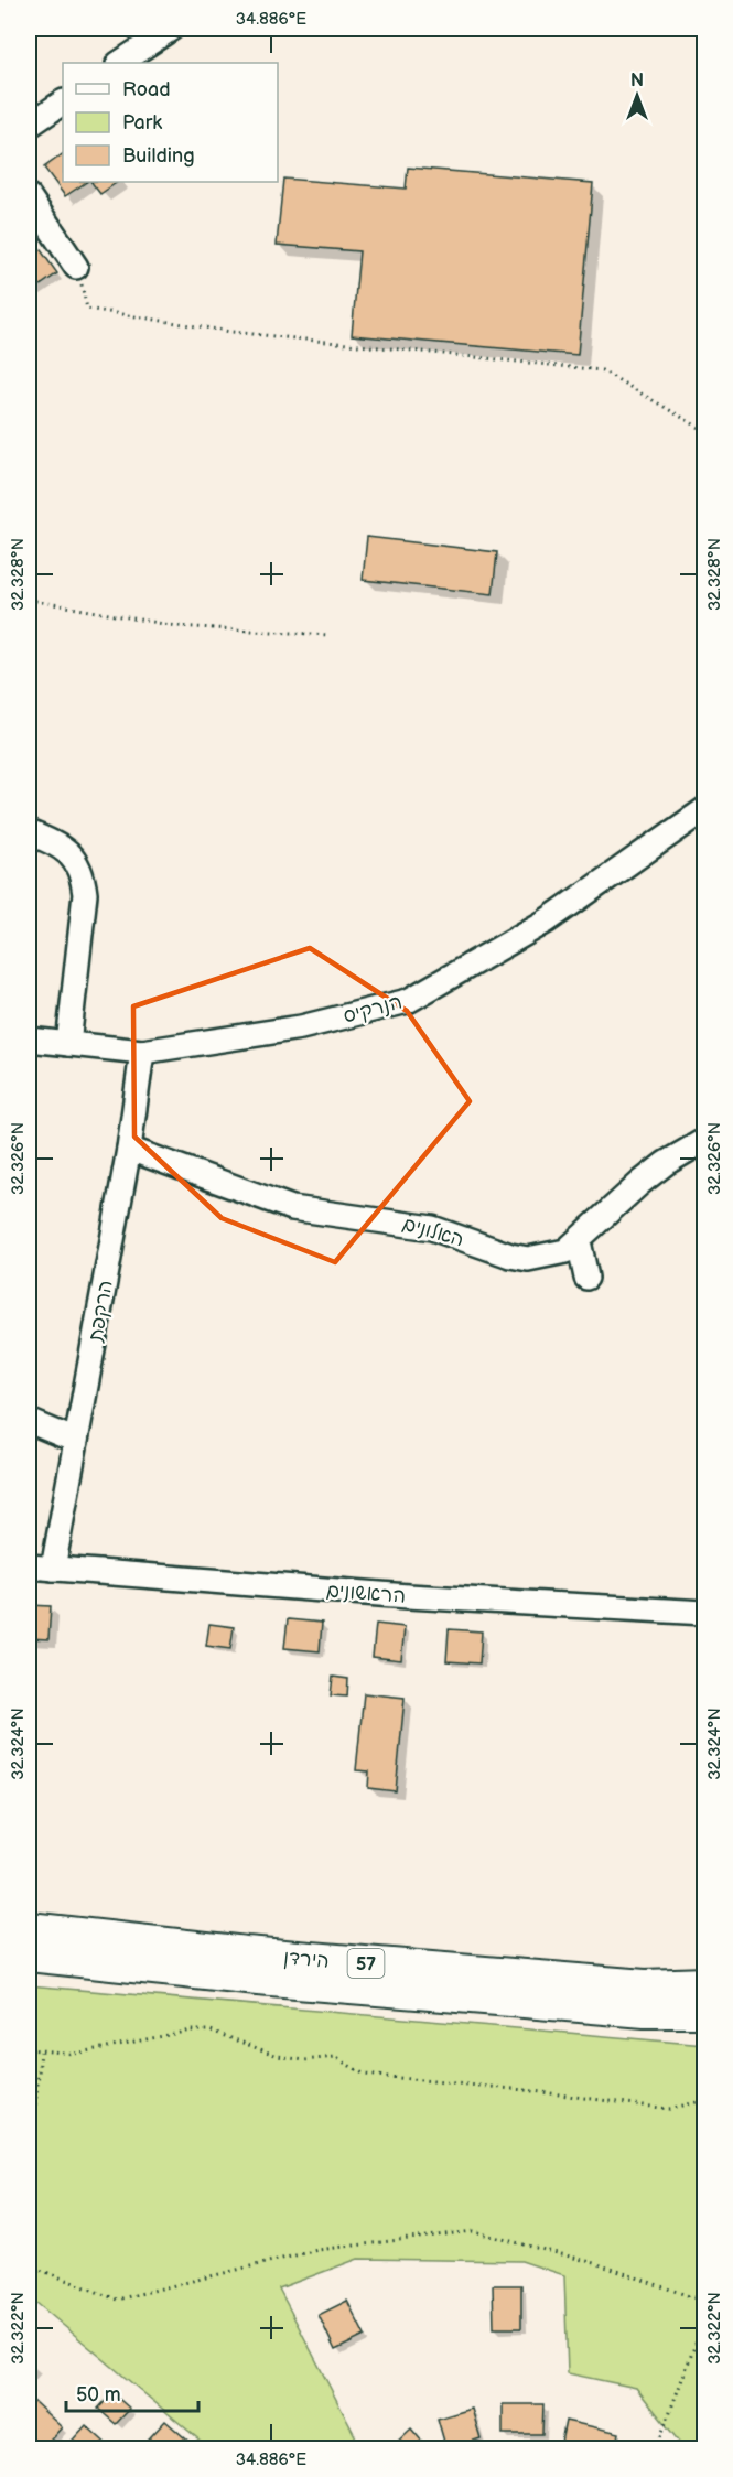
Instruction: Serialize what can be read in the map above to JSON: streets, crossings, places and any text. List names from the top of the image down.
{
  "streets": {
    "highway": ["הירדן", "57"],
    "street": [
      "הנרקיס",
      "האלונים",
      "הרקפת",
      "הראשונים"
    ]
  },
  "crossings": [
    ["הנרקיס", "הרקפת"],
    ["האלונים", "הרקפת"],
    ["הרקפת", "הראשונים"]
  ],
  "legend": ["Road", "Park", "Building"],
  "scale_bar": "50 m",
  "north": "top",
  "coordinates": [
    "34.886°E",
    "32.328°N",
    "32.326°N",
    "32.324°N",
    "32.322°N"
  ]
}
